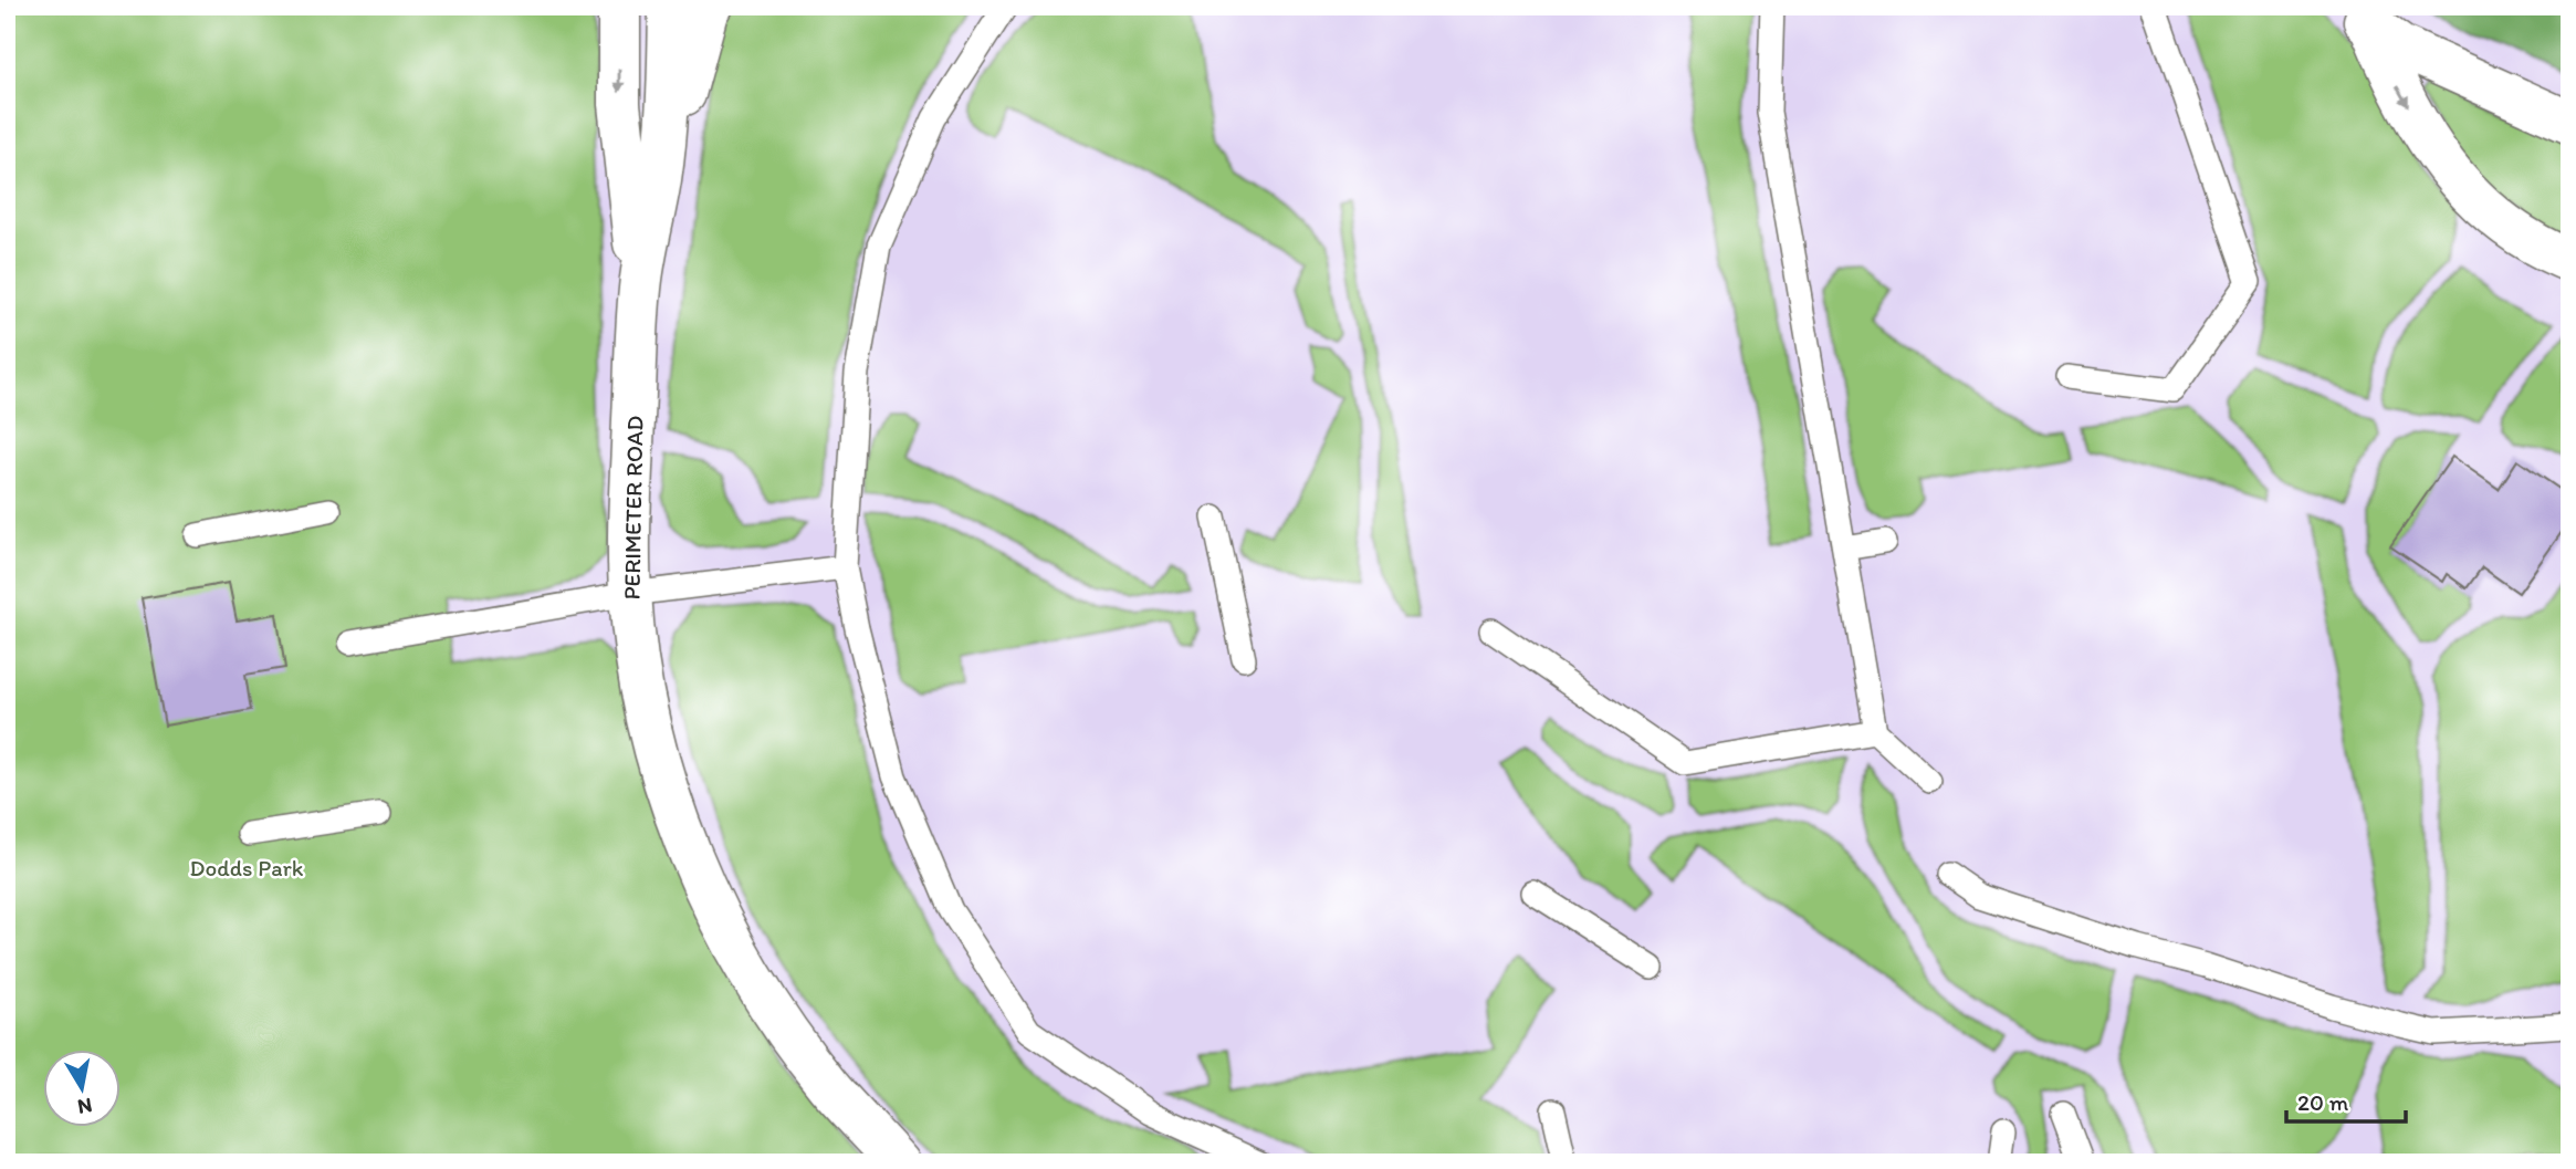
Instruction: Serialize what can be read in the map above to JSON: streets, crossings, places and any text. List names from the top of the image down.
{
  "streets": {
    "street": ["PERIMETER ROAD"]
  },
  "parks": ["Dodds Park"],
  "scale_bar": "20 m",
  "north": "bottom"
}
